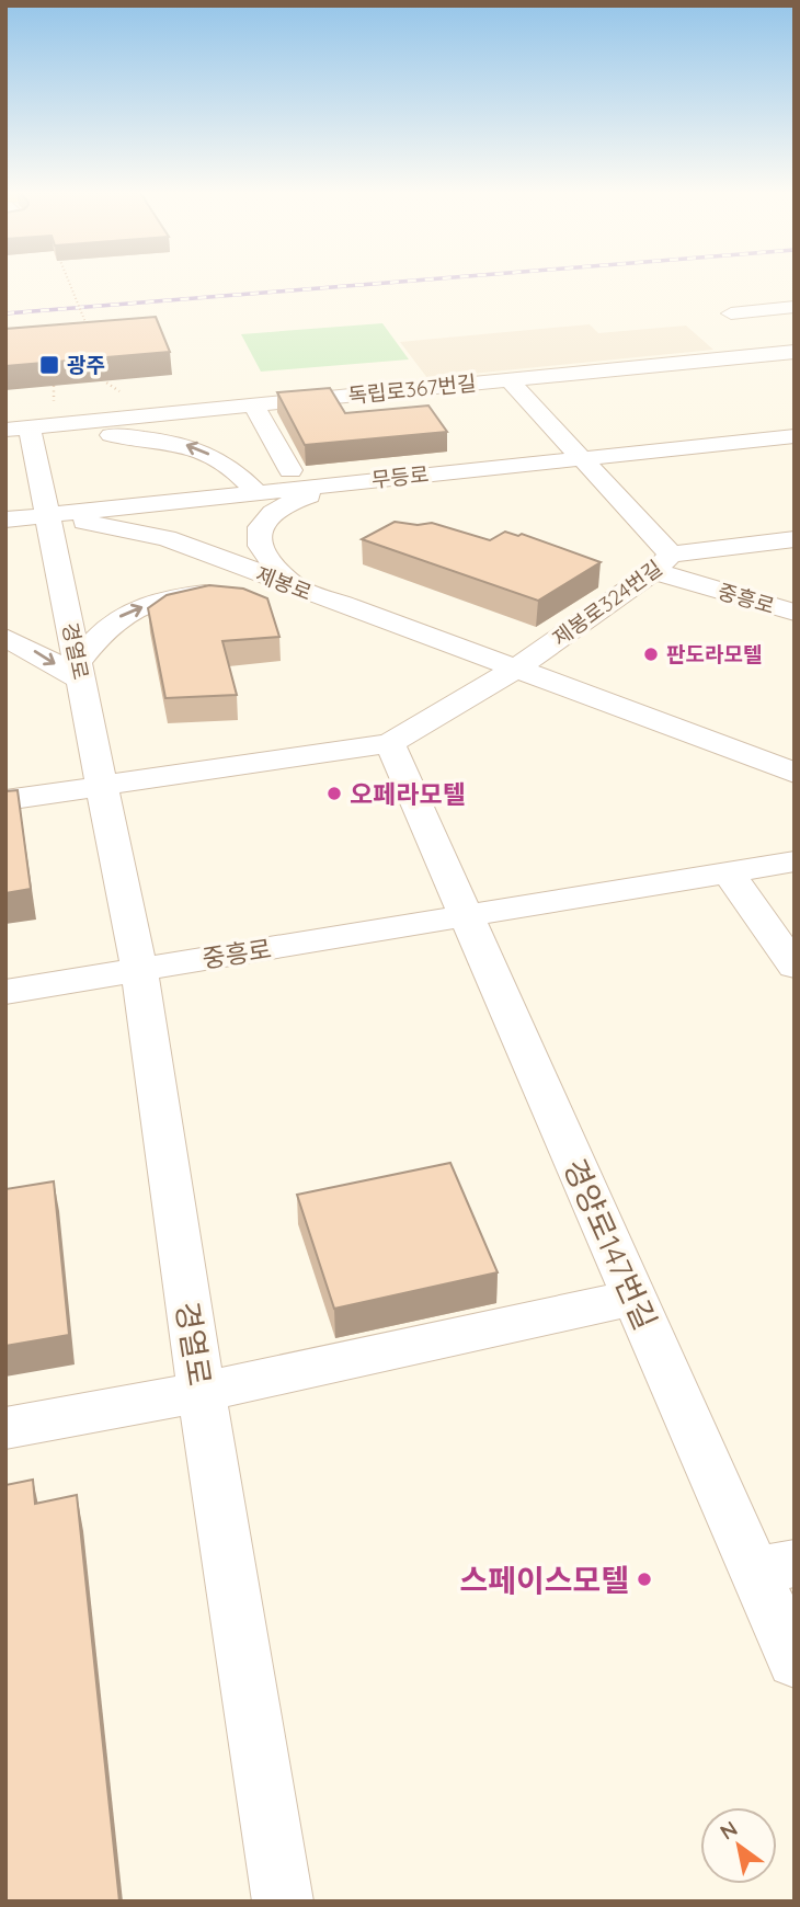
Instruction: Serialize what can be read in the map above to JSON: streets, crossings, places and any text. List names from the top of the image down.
{
  "streets": {
    "street": [
      "독립로367번길",
      "무등로",
      "제봉로",
      "중흥로",
      "제봉로324번길",
      "경열로",
      "경양로147번길"
    ]
  },
  "crossings": [
    ["독립로367번길", "경열로"],
    ["무등로", "제봉로"],
    ["무등로", "경열로"],
    ["제봉로", "제봉로324번길"],
    ["제봉로", "경열로"],
    ["중흥로", "제봉로324번길"],
    ["중흥로", "경열로"],
    ["중흥로", "경양로147번길"]
  ],
  "places": {
    "transit": ["광주"],
    "other": ["판도라모텔", "오페라모텔", "스페이스모텔"]
  },
  "north": "top left"
}
